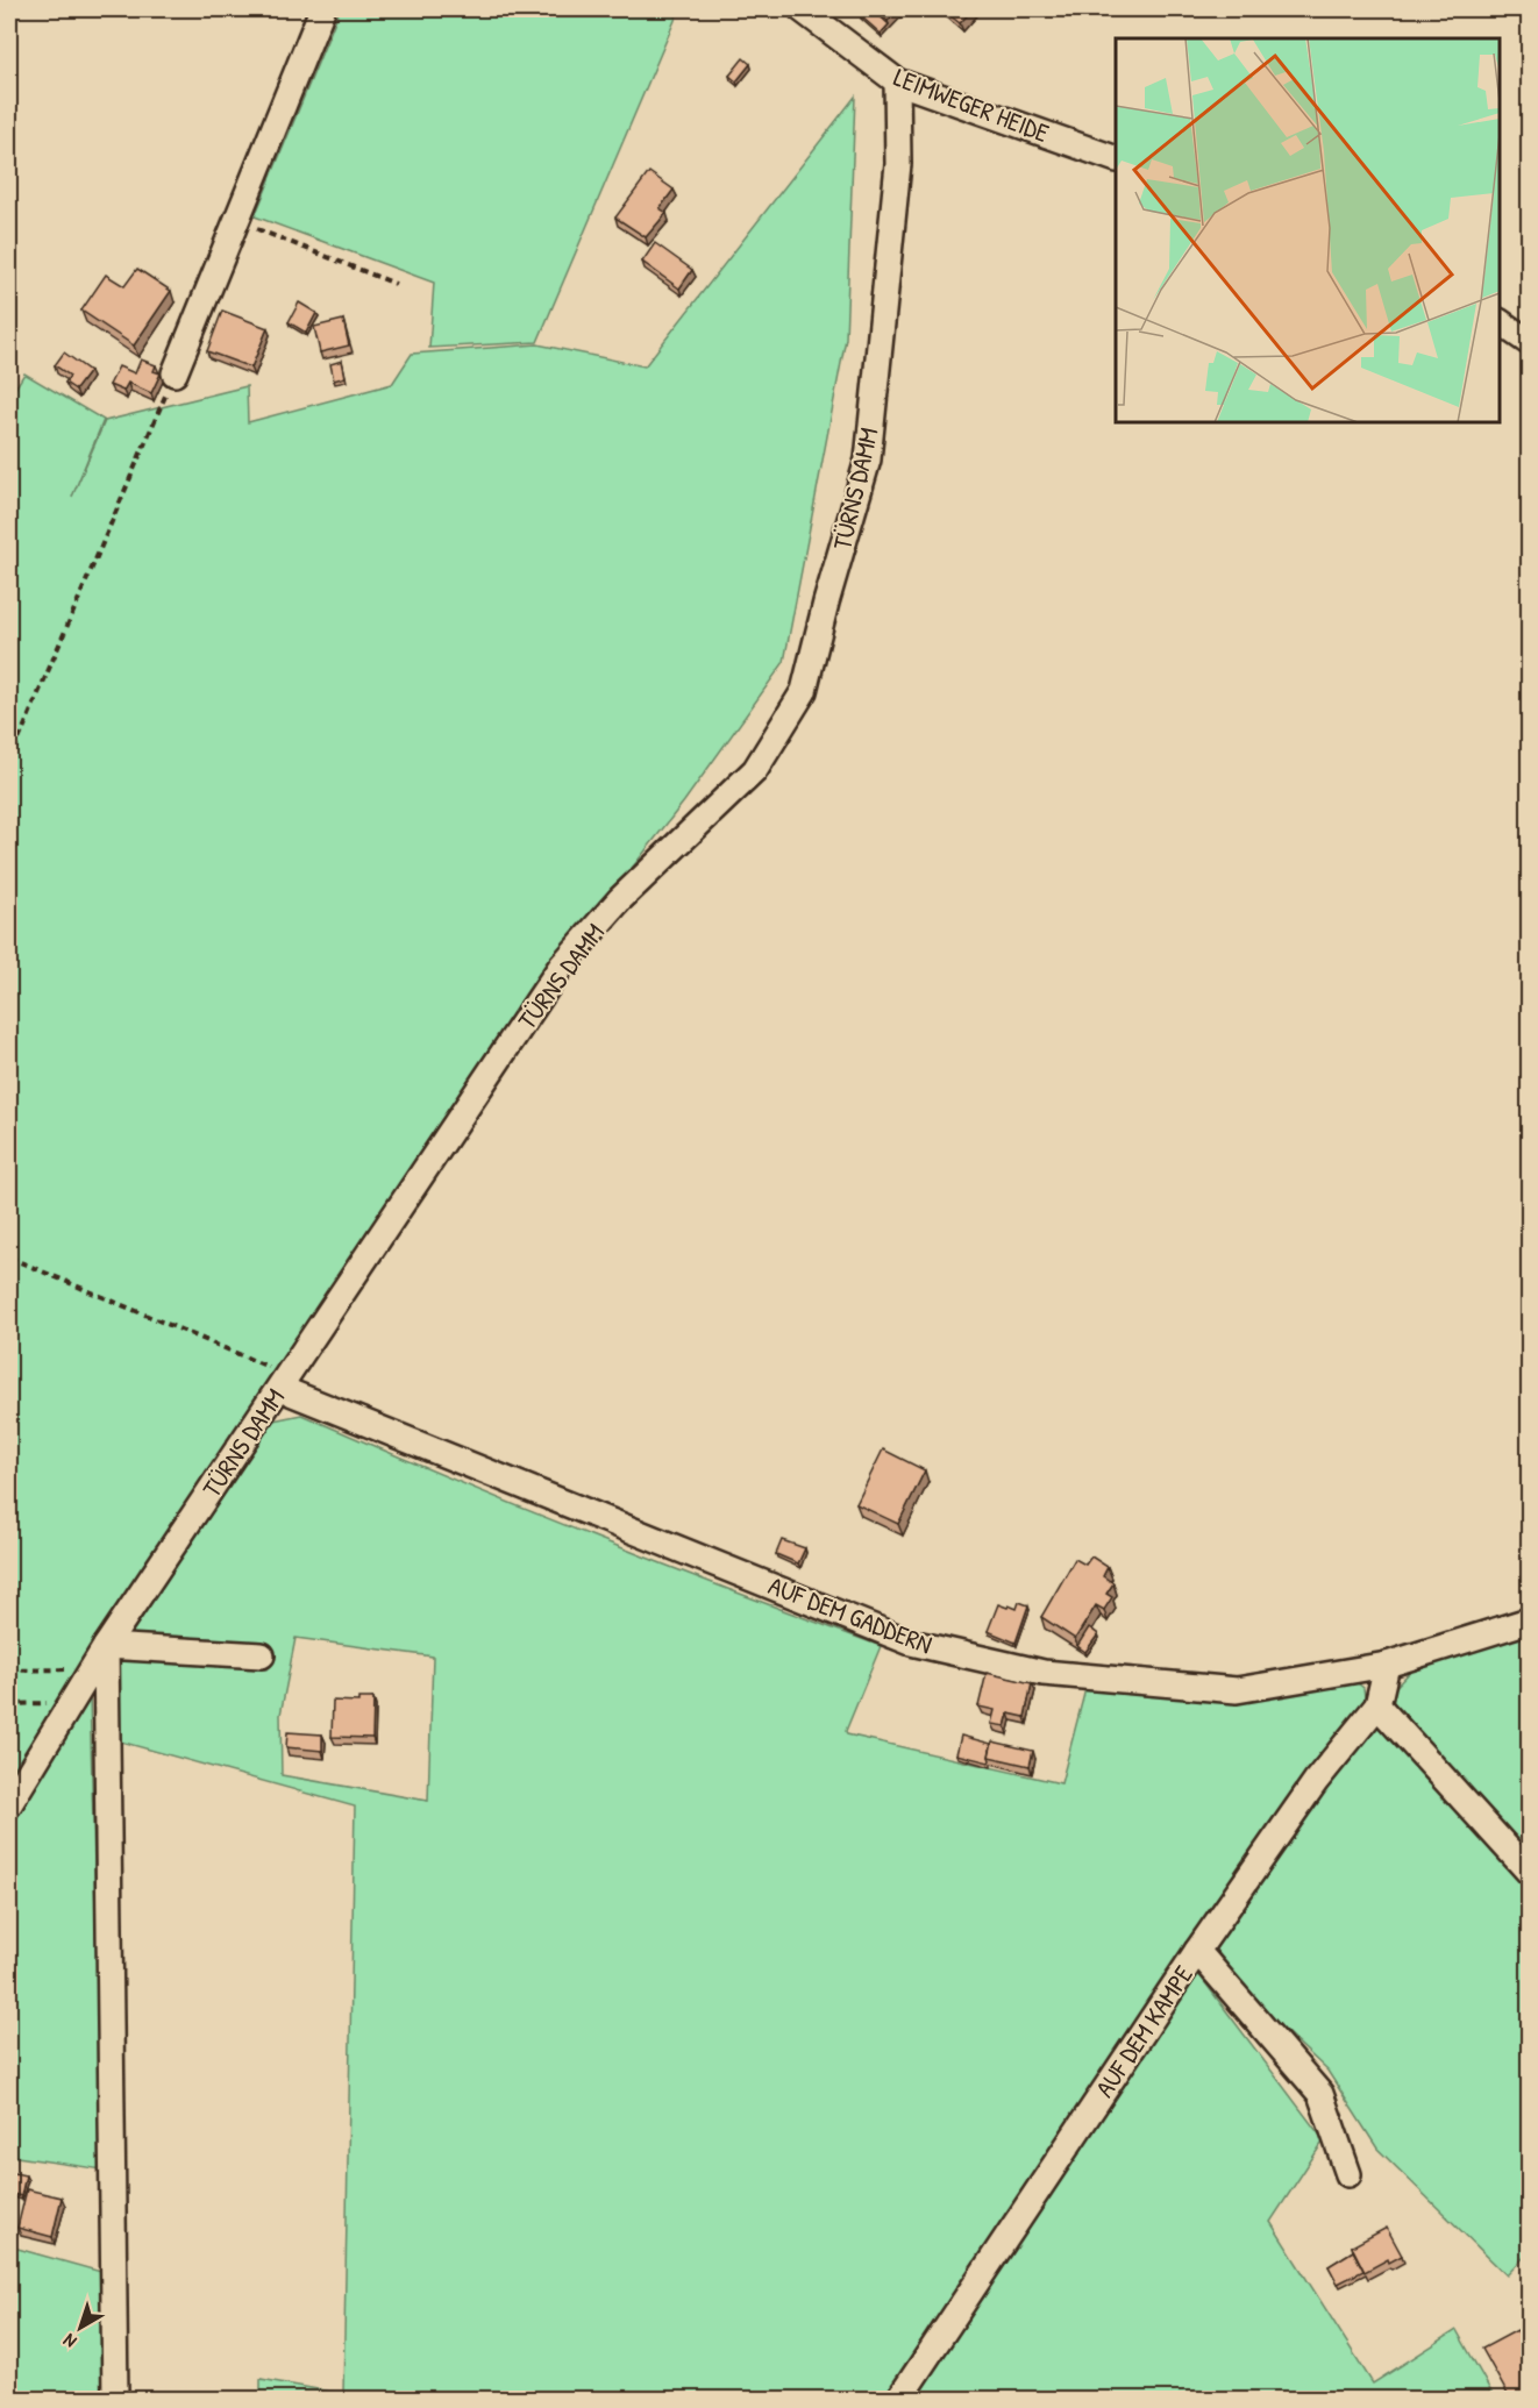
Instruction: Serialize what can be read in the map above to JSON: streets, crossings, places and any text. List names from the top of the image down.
{
  "streets": {
    "street": [
      "LEIMWEGER HEIDE",
      "TÜRNS DAMM",
      "AUF DEM GADDERN",
      "AUF DEM KAMPE"
    ]
  },
  "crossings": [
    ["LEIMWEGER HEIDE", "TÜRNS DAMM"],
    ["TÜRNS DAMM", "AUF DEM GADDERN"],
    ["AUF DEM GADDERN", "AUF DEM KAMPE"]
  ],
  "north": "bottom left"
}
